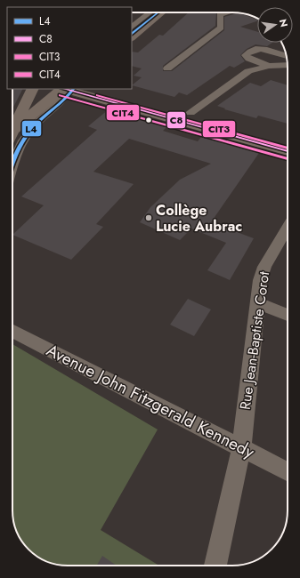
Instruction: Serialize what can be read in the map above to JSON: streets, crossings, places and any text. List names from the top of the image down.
{
  "streets": {
    "street": ["Rue Jean-Baptiste Corot", "Avenue John Fitzgerald Kennedy"]
  },
  "crossings": [
    ["Rue Jean-Baptiste Corot", "Avenue John Fitzgerald Kennedy"]
  ],
  "places": ["Collège Lucie Aubrac"],
  "lines": [
    "transit line L4",
    "transit line C8",
    "transit line CIT3",
    "transit line CIT4"
  ],
  "legend": [
    "L4",
    "C8",
    "CIT3",
    "CIT4"
  ],
  "north": "right"
}
